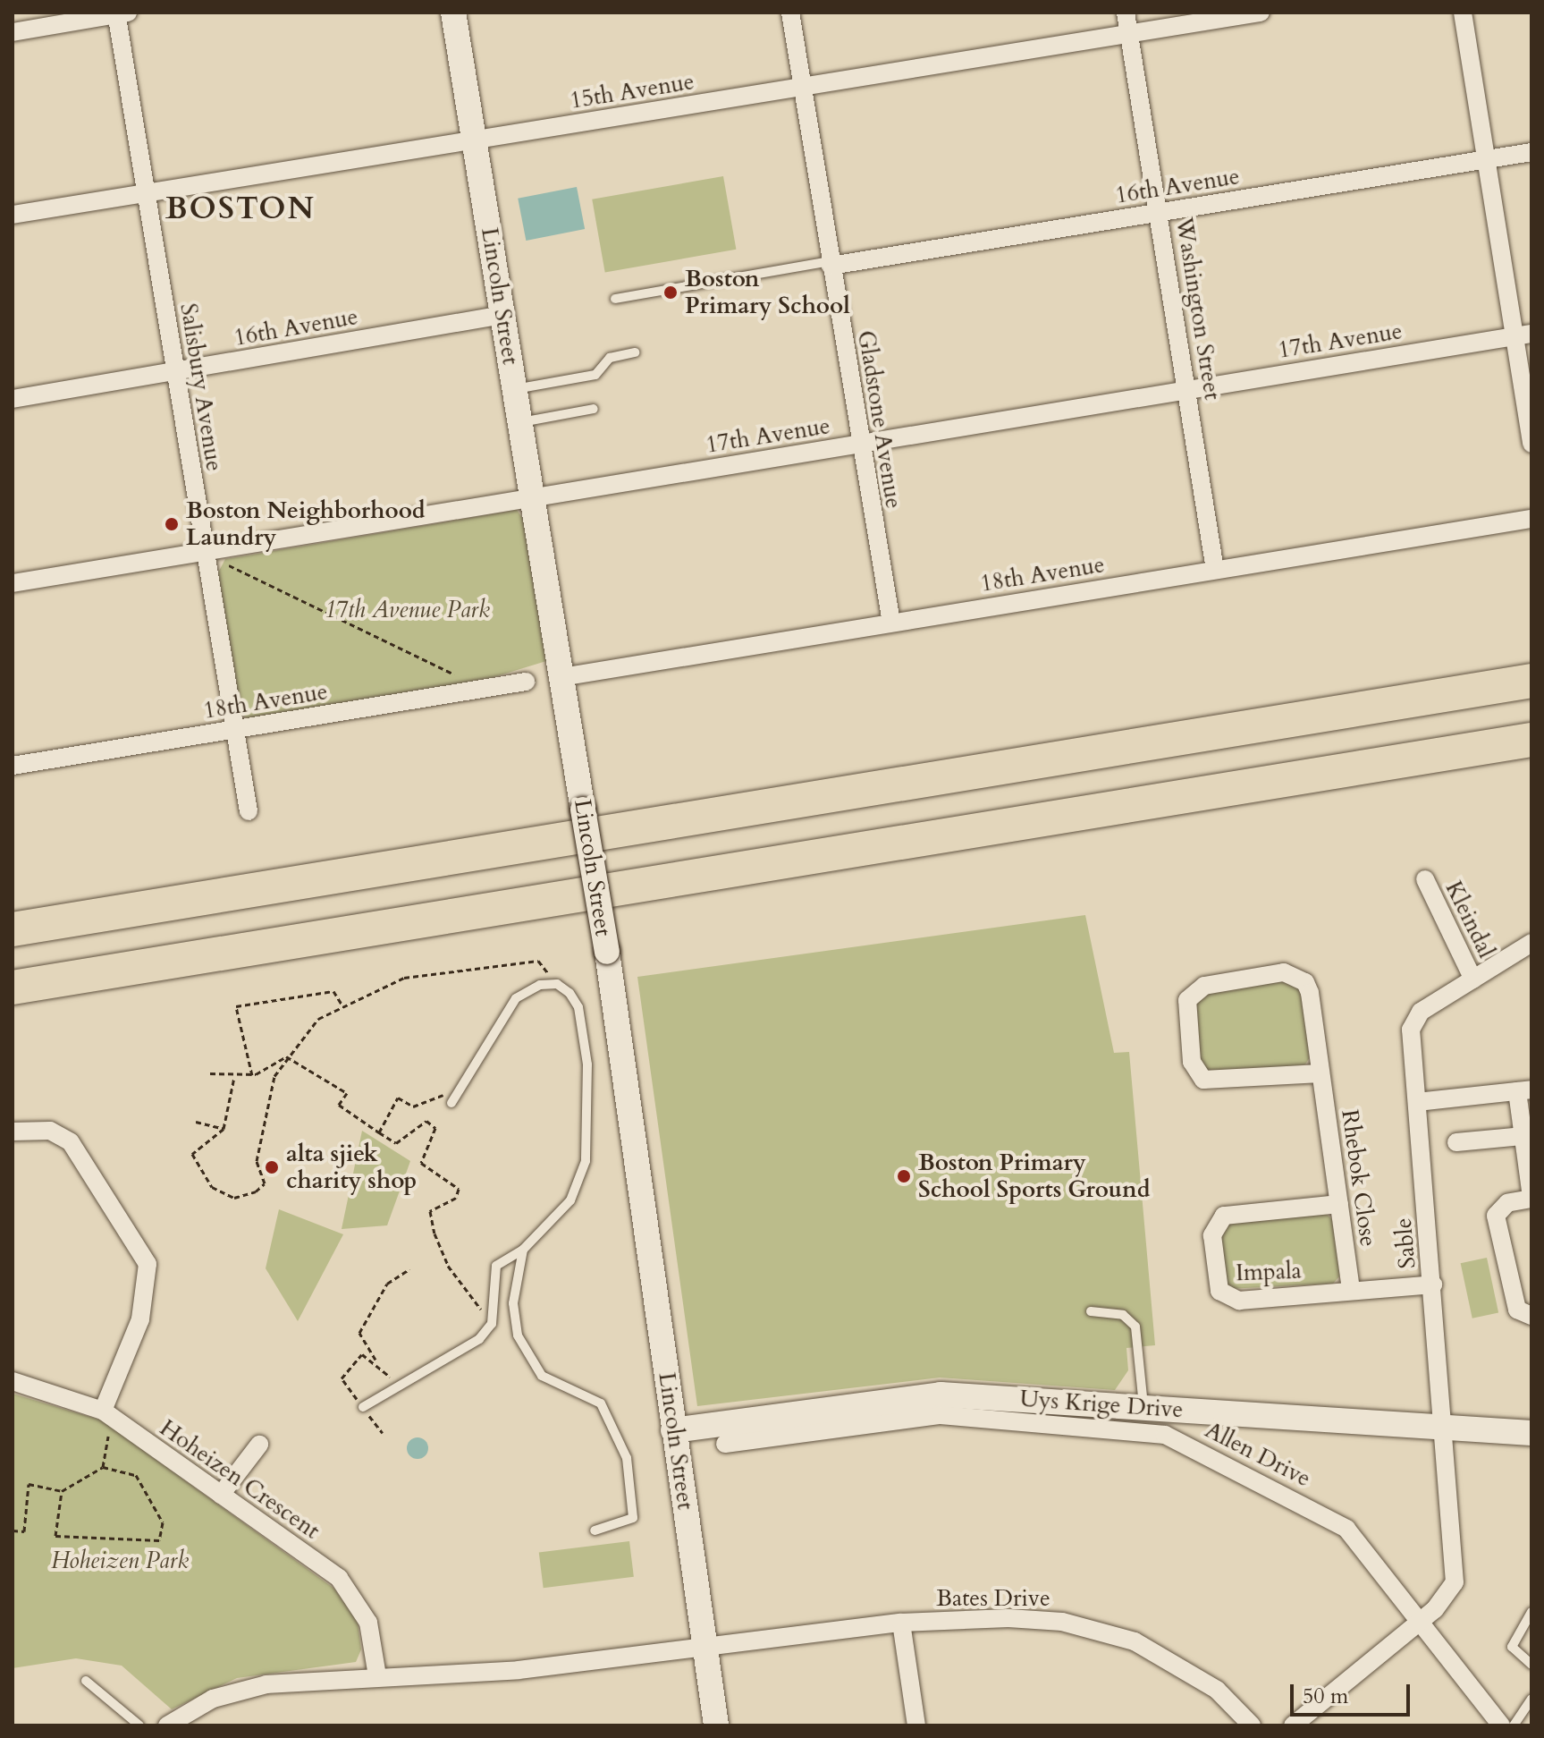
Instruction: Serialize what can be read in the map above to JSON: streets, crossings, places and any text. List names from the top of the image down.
{
  "streets": {
    "street": [
      "15th Avenue",
      "16th Avenue",
      "Lincoln Street",
      "Washington Street",
      "17th Avenue",
      "Salisbury Avenue",
      "Gladstone Avenue",
      "18th Avenue",
      "Kleindal",
      "Rhebok Close",
      "Sable",
      "Impala",
      "Uys Krige Drive",
      "Allen Drive",
      "Hoheizen Crescent",
      "Bates Drive"
    ]
  },
  "crossings": [
    ["15th Avenue", "Lincoln Street"],
    ["15th Avenue", "Washington Street"],
    ["15th Avenue", "Salisbury Avenue"],
    ["15th Avenue", "Gladstone Avenue"],
    ["16th Avenue", "Lincoln Street"],
    ["16th Avenue", "Washington Street"],
    ["16th Avenue", "Salisbury Avenue"],
    ["16th Avenue", "Gladstone Avenue"],
    ["Lincoln Street", "17th Avenue"],
    ["Lincoln Street", "18th Avenue"],
    ["Lincoln Street", "Uys Krige Drive"],
    ["Lincoln Street", "Bates Drive"],
    ["Washington Street", "17th Avenue"],
    ["Washington Street", "18th Avenue"],
    ["17th Avenue", "Salisbury Avenue"],
    ["17th Avenue", "Gladstone Avenue"],
    ["Salisbury Avenue", "18th Avenue"],
    ["Gladstone Avenue", "18th Avenue"],
    ["Kleindal", "Sable"],
    ["Rhebok Close", "Impala"],
    ["Sable", "Impala"],
    ["Sable", "Uys Krige Drive"],
    ["Sable", "Allen Drive"]
  ],
  "districts": ["BOSTON"],
  "parks": ["17th Avenue Park", "Hoheizen Park"],
  "places": [
    "Boston Primary School",
    "Boston Neighborhood Laundry",
    "alta sjiek charity shop",
    "Boston Primary School Sports Ground"
  ],
  "scale_bar": "50 m"
}
